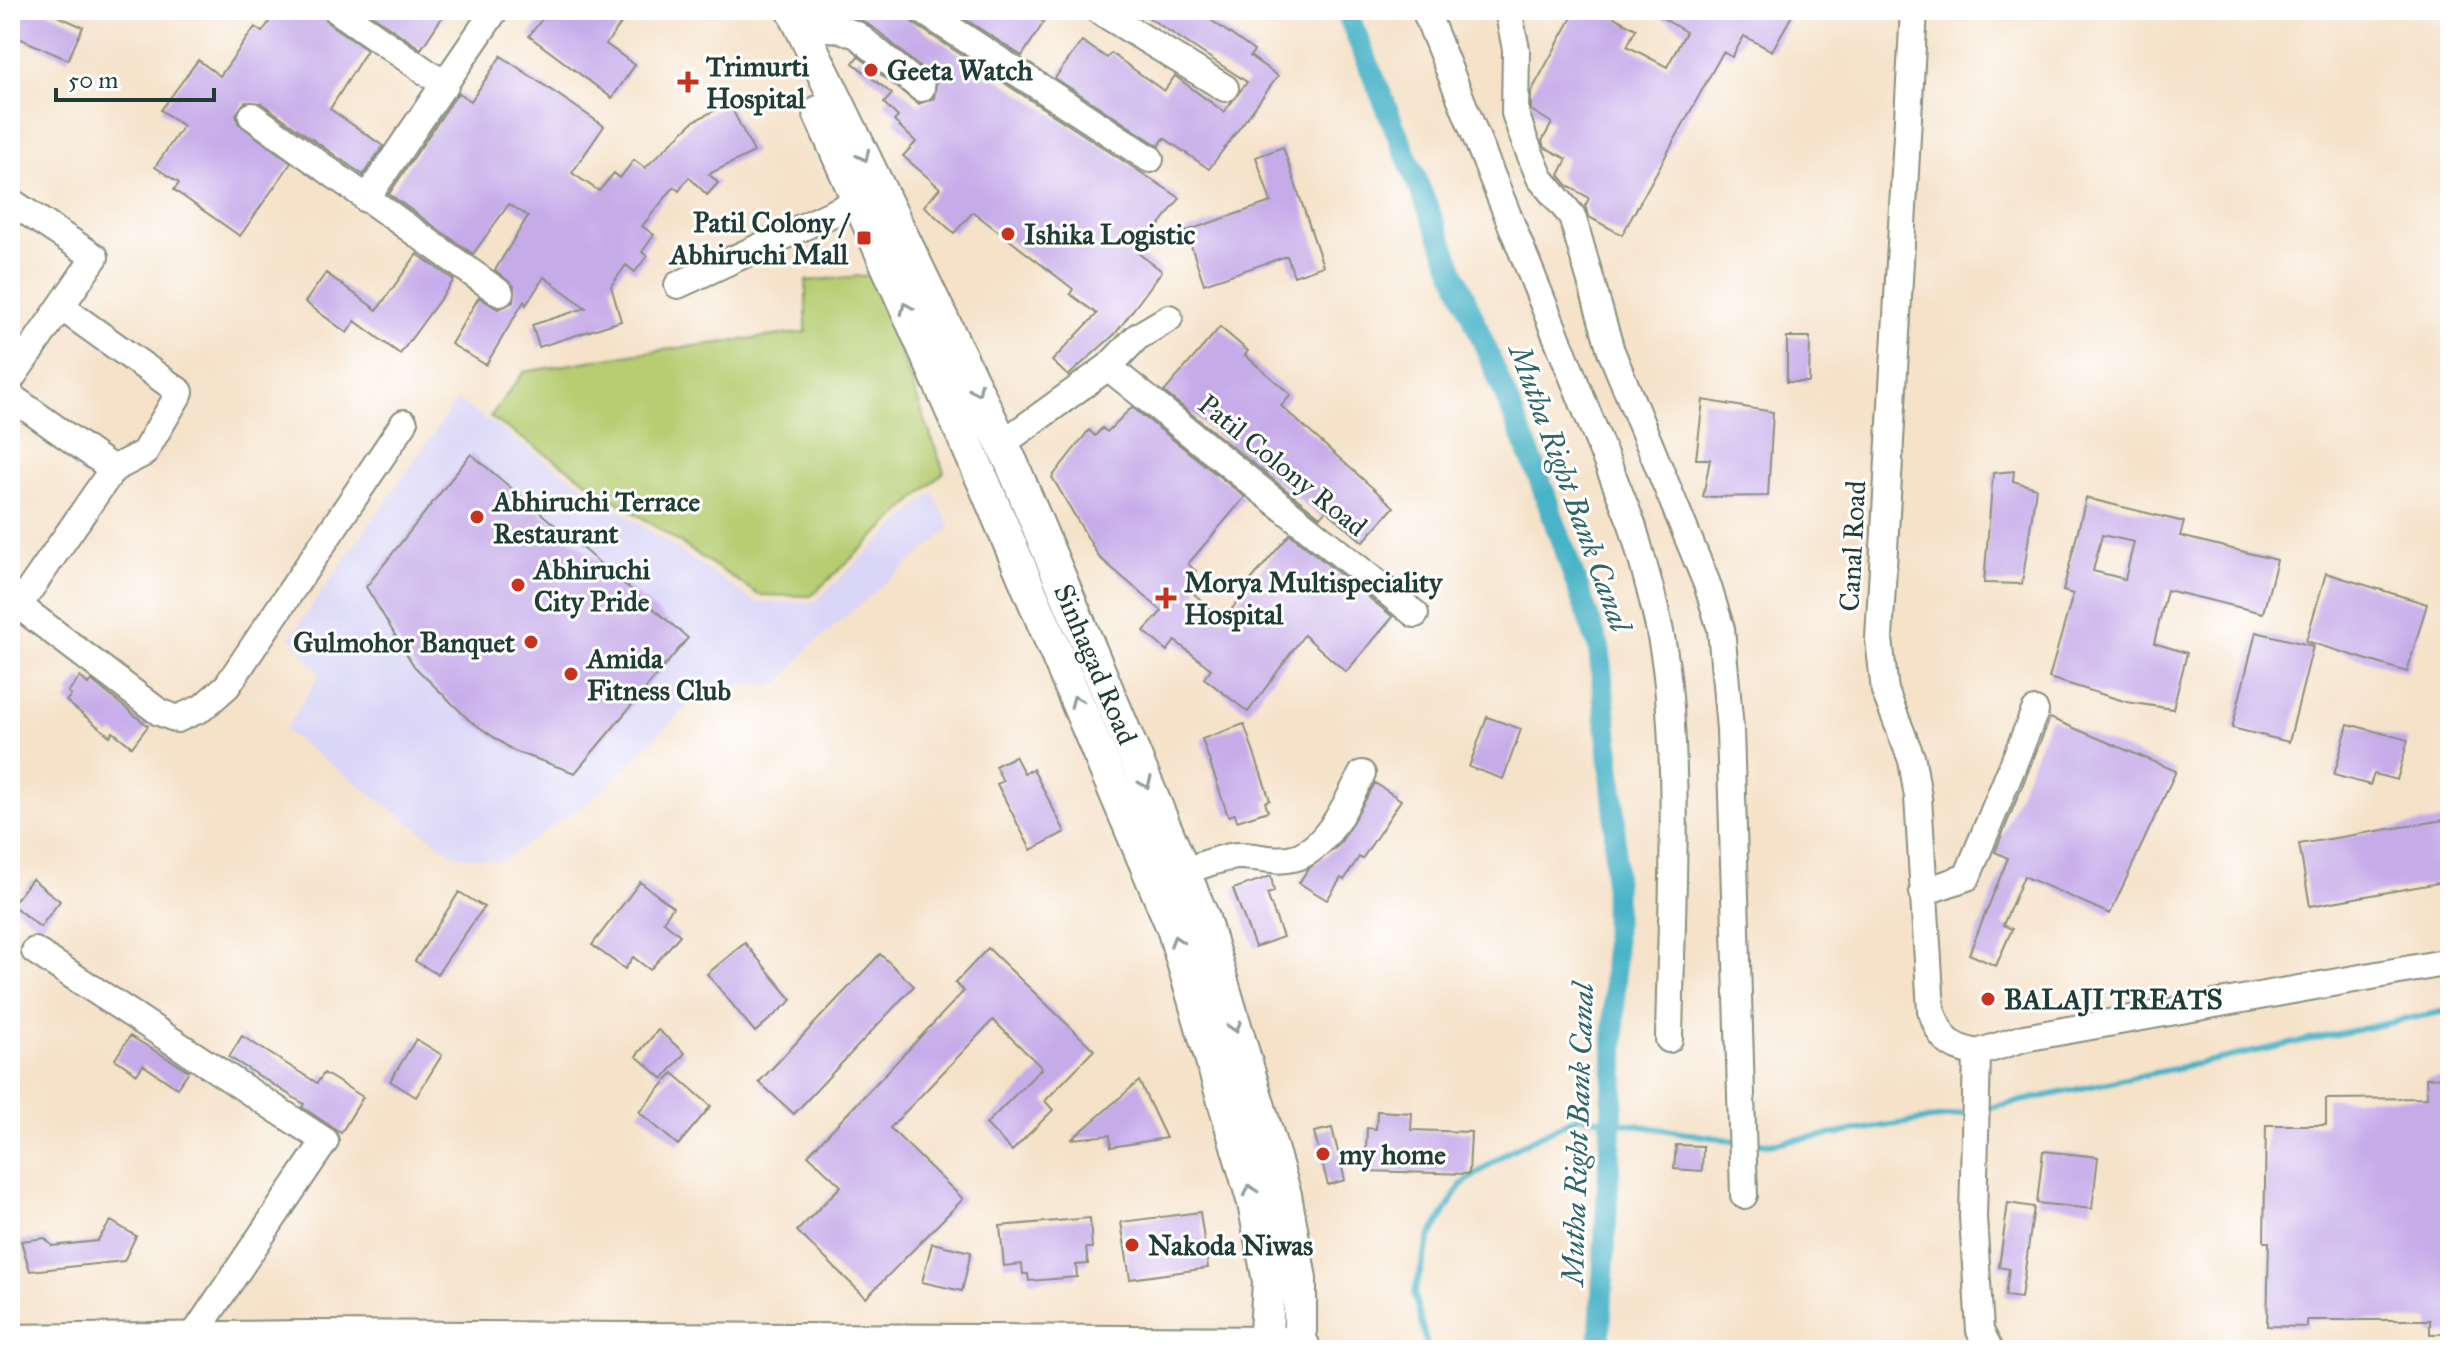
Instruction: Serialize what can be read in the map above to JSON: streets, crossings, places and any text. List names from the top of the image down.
{
  "streets": {
    "main road": ["Sinhagad Road"],
    "street": ["Patil Colony Road", "Canal Road"]
  },
  "water": ["Mutha Right Bank Canal"],
  "places": {
    "other": [
      "Geeta Watch",
      "Ishika Logistic",
      "Abhiruchi Terrace Restaurant",
      "Abhiruchi City Pride",
      "Gulmohor Banquet",
      "Amida Fitness Club",
      "BALAJI TREATS",
      "my home",
      "Nakoda Niwas"
    ],
    "health": ["Trimurti Hospital", "Morya Multispeciality Hospital"],
    "transit": ["Patil Colony / Abhiruchi Mall"]
  },
  "scale_bar": "50 m"
}
